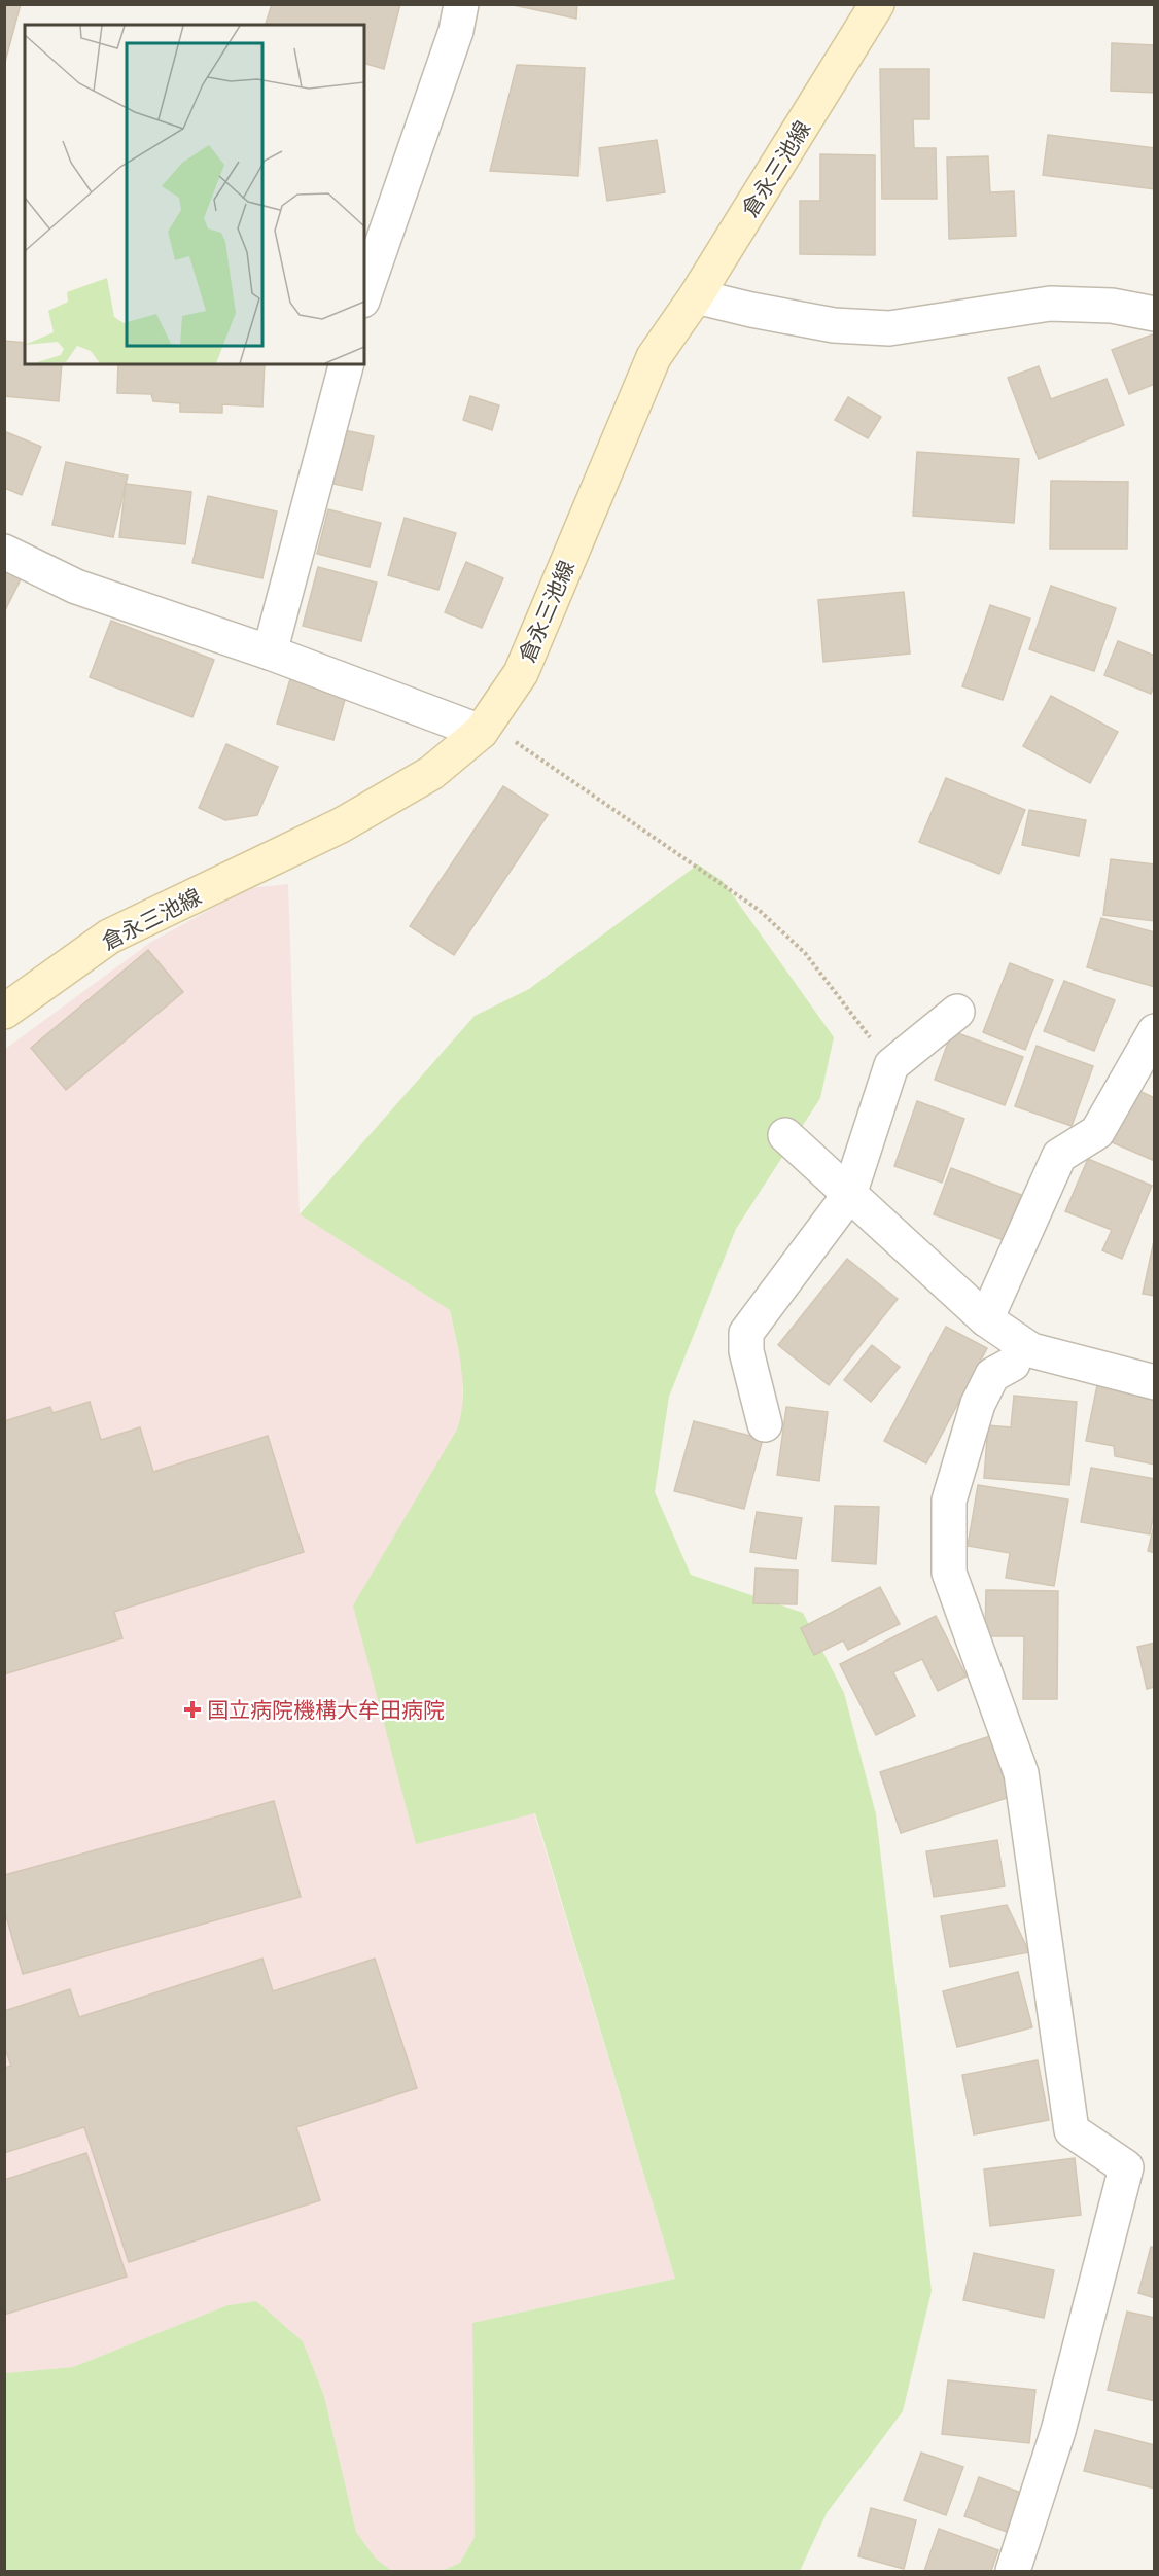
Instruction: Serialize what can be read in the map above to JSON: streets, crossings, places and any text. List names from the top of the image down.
{
  "streets": {
    "main road": ["倉永三池線"]
  },
  "places": {
    "health": ["国立病院機構大牟田病院"]
  }
}
